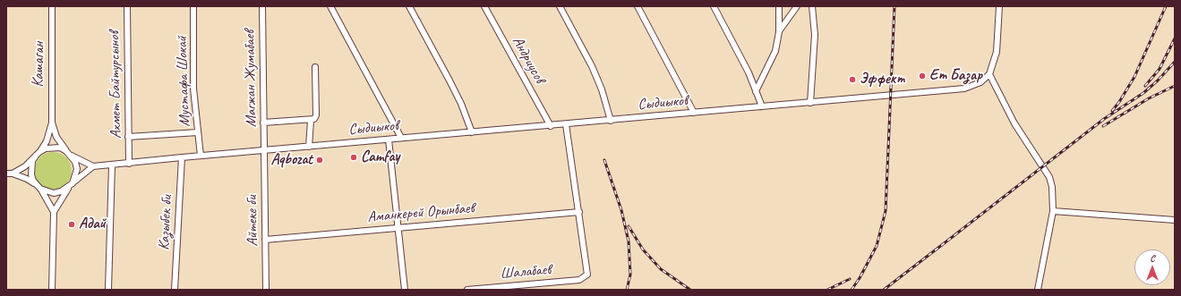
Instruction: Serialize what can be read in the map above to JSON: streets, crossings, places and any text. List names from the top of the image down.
{
  "streets": {
    "street": [
      "Андриусов",
      "Кашаган",
      "Магжан Жумабаев",
      "Мустафа Шокай",
      "Ахмет Байтурсынов",
      "Сыдиыков",
      "Аманкерей Орынбаев",
      "Айтеке би",
      "Казыбек би",
      "Шалабаев"
    ]
  },
  "crossings": [
    ["Андриусов", "Сыдиыков"],
    ["Магжан Жумабаев", "Сыдиыков"],
    ["Магжан Жумабаев", "Айтеке би"],
    ["Мустафа Шокай", "Сыдиыков"],
    ["Ахмет Байтурсынов", "Сыдиыков"],
    ["Сыдиыков", "Айтеке би"],
    ["Сыдиыков", "Казыбек би"],
    ["Аманкерей Орынбаев", "Айтеке би"],
    ["Аманкерей Орынбаев", "Шалабаев"]
  ],
  "places": [
    "Ет Базар",
    "Эффект",
    "Camfay",
    "Aqbozat",
    "Адай"
  ],
  "north": "top"
}
